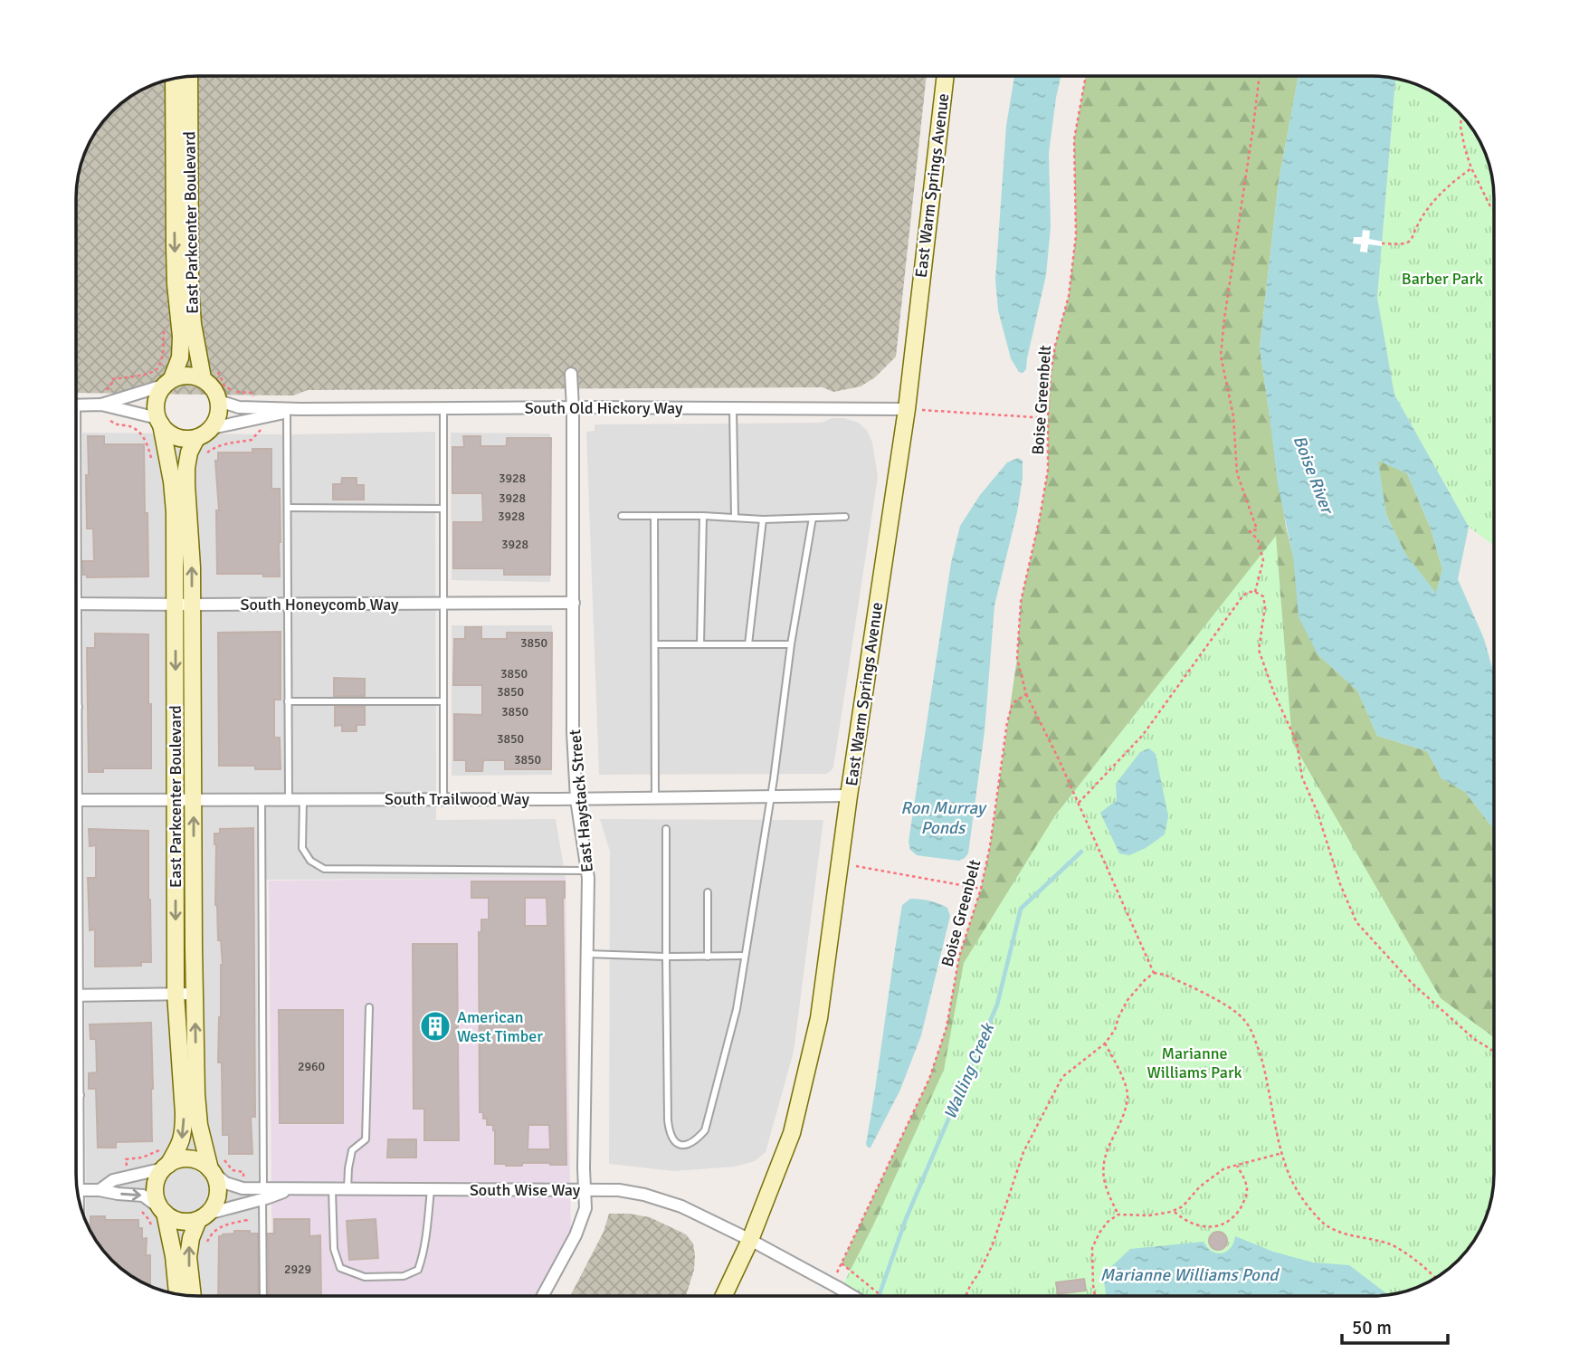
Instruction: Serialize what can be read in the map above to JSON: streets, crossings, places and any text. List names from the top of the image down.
{
  "streets": {
    "street": [
      "East Warm Springs Avenue",
      "East Parkcenter Boulevard",
      "South Old Hickory Way",
      "South Honeycomb Way",
      "South Trailwood Way",
      "East Haystack Street",
      "South Wise Way"
    ],
    "path": ["Boise Greenbelt"]
  },
  "crossings": [
    ["East Warm Springs Avenue", "South Old Hickory Way"],
    ["East Warm Springs Avenue", "South Trailwood Way"],
    ["East Warm Springs Avenue", "South Wise Way"],
    ["East Parkcenter Boulevard", "South Old Hickory Way"],
    ["East Parkcenter Boulevard", "South Honeycomb Way"],
    ["East Parkcenter Boulevard", "South Trailwood Way"],
    ["East Parkcenter Boulevard", "South Wise Way"],
    ["South Old Hickory Way", "East Haystack Street"],
    ["South Honeycomb Way", "East Haystack Street"],
    ["South Trailwood Way", "East Haystack Street"],
    ["East Haystack Street", "South Wise Way"]
  ],
  "water": [
    "Boise River",
    "Ron Murray Ponds",
    "Walling Creek",
    "Marianne Williams Pond"
  ],
  "parks": ["Barber Park", "Marianne Williams Park"],
  "places": {
    "building": ["American West Timber"]
  },
  "house_numbers": [
    "3928",
    "3928",
    "3928",
    "3928",
    "3850",
    "3850",
    "3850",
    "3850",
    "3850",
    "3850",
    "2960",
    "2929"
  ],
  "scale_bar": "50 m"
}
